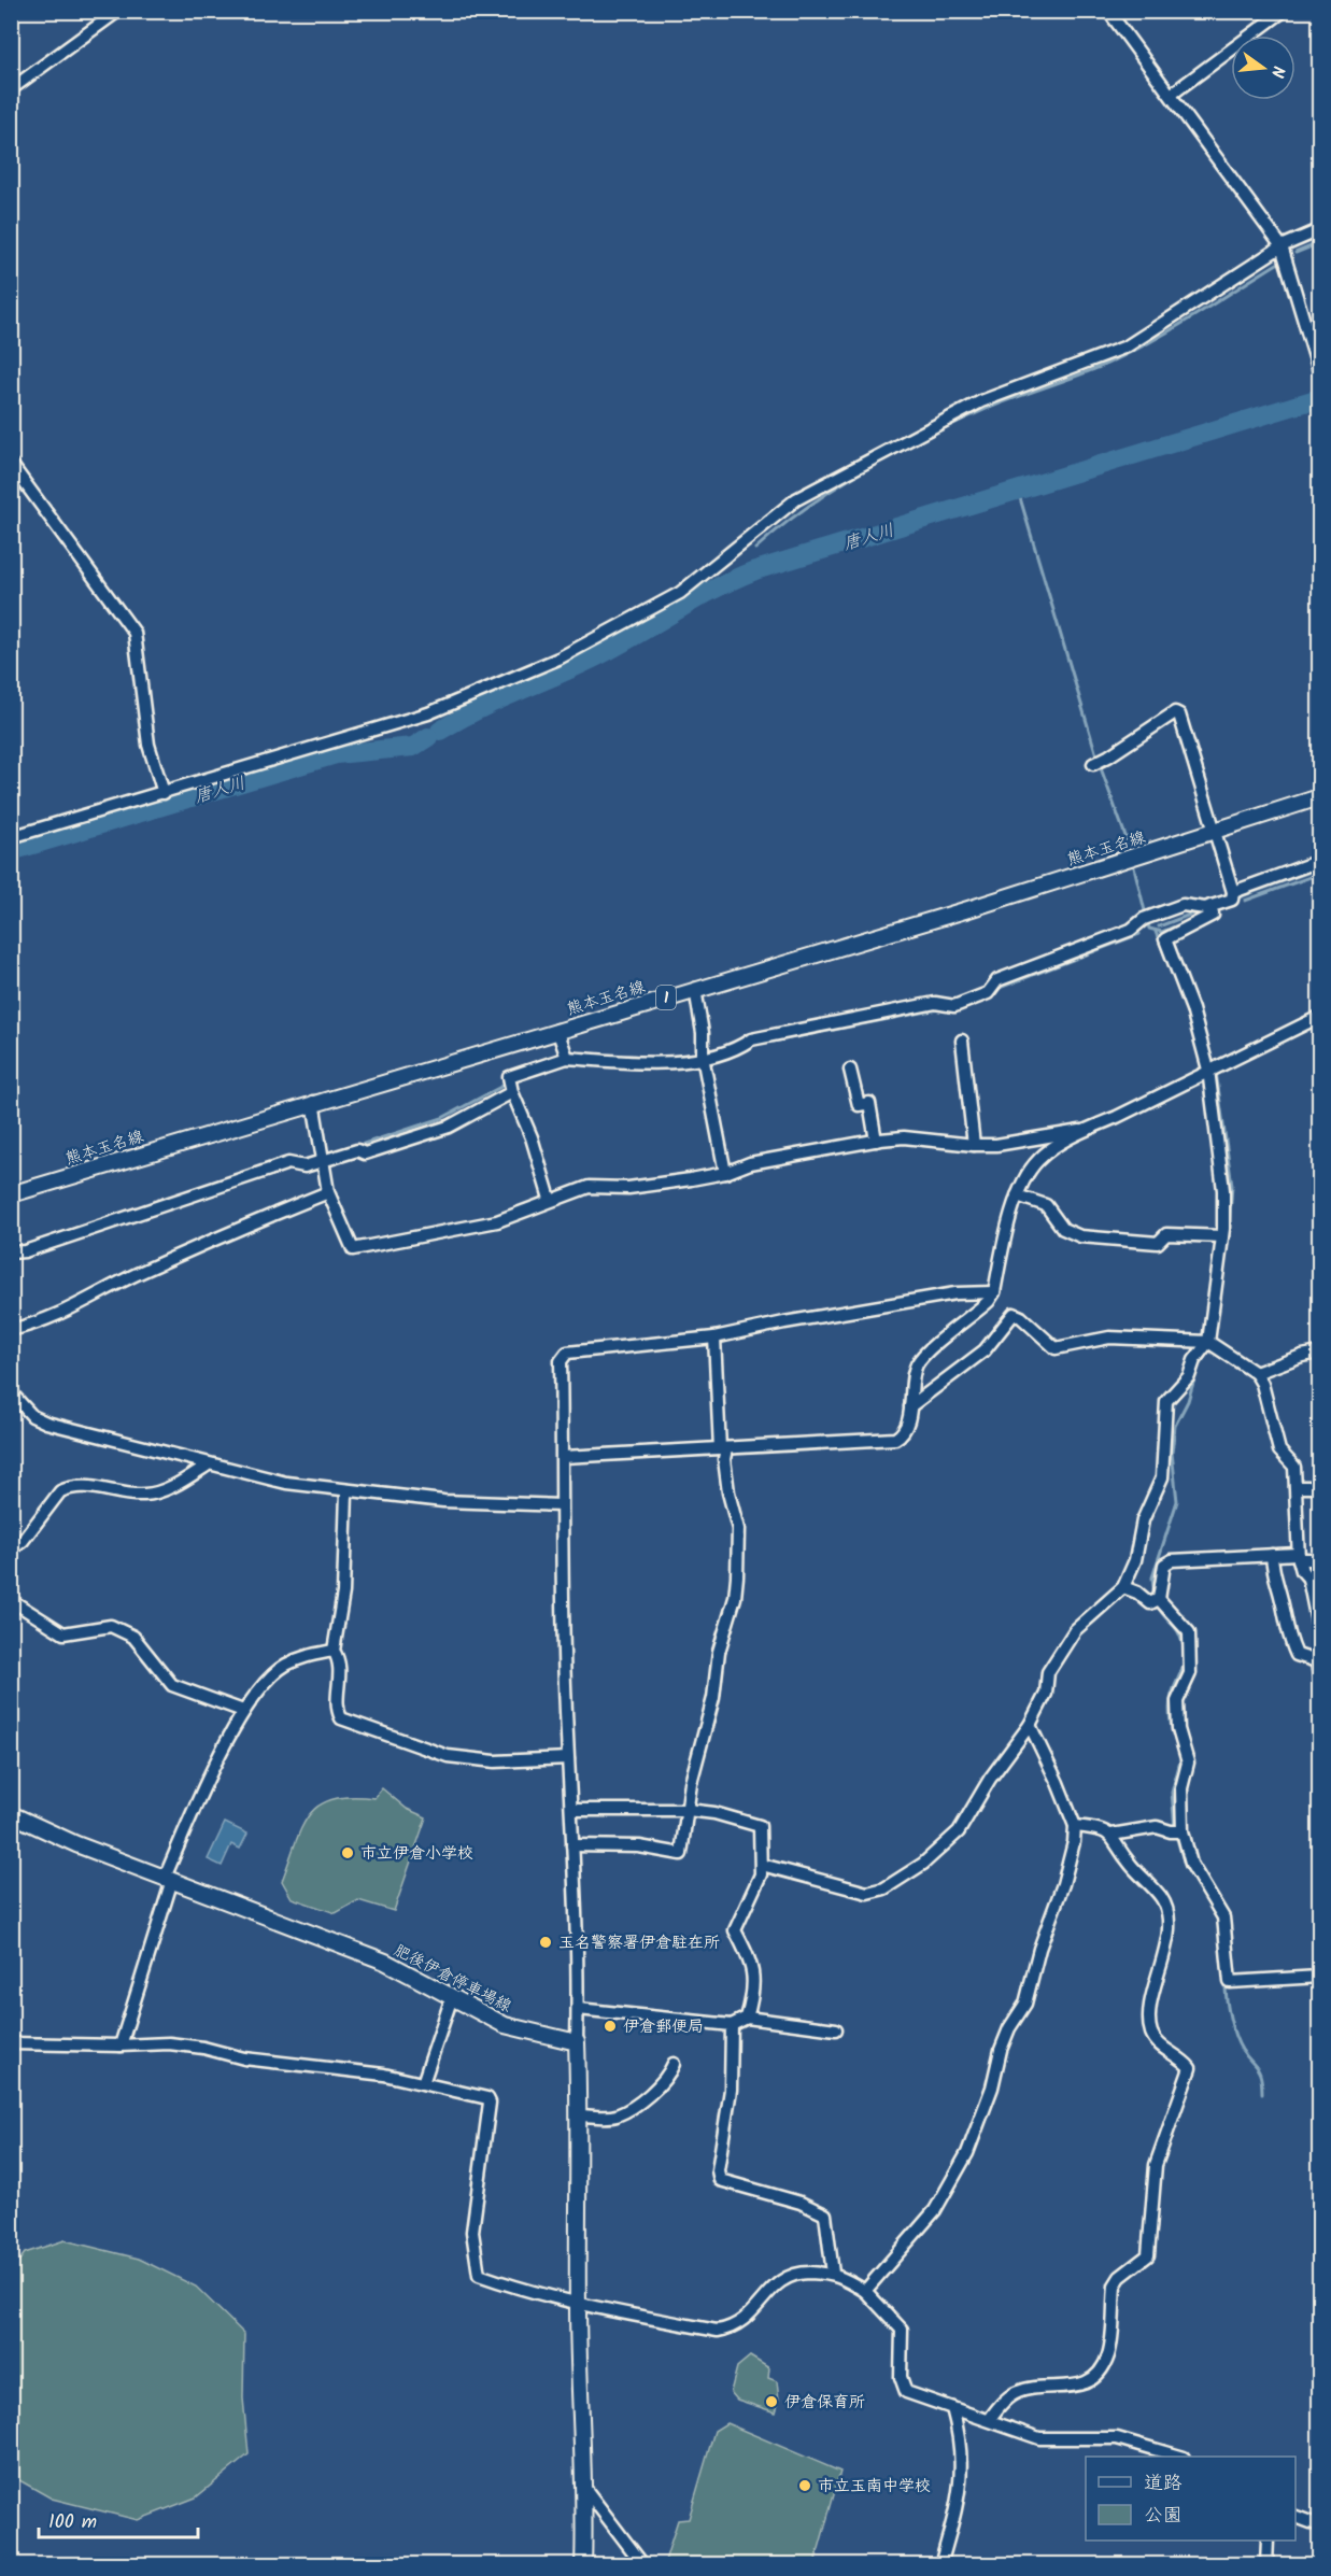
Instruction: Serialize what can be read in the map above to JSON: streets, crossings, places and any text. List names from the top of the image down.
{
  "streets": {
    "main road": ["熊本玉名線", "1", "肥後伊倉停車場線"]
  },
  "water": ["唐人川"],
  "places": [
    "市立伊倉小学校",
    "玉名警察署伊倉駐在所",
    "伊倉郵便局",
    "伊倉保育所",
    "市立玉南中学校"
  ],
  "legend": ["道路", "公園"],
  "scale_bar": "100 m",
  "north": "right"
}
